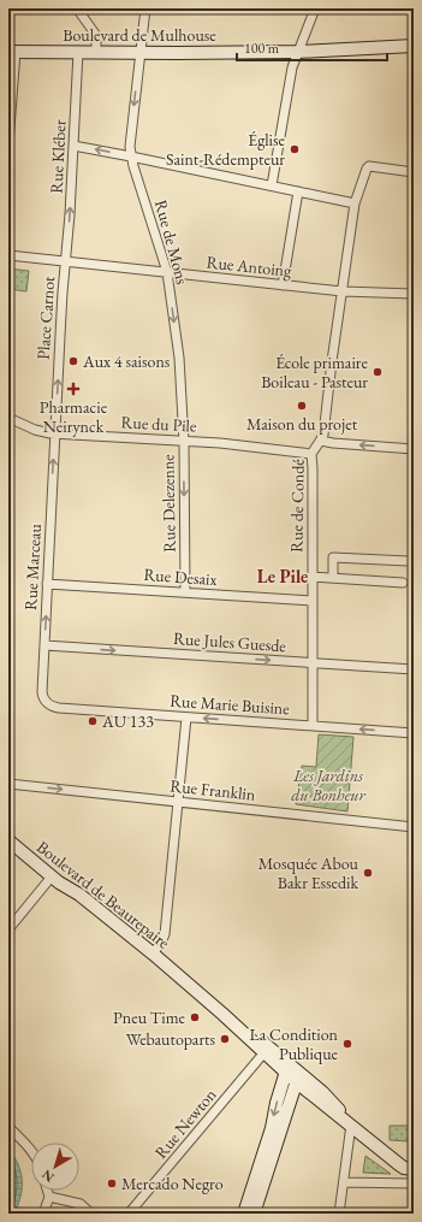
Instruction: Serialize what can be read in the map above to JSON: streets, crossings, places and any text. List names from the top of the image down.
{
  "streets": {
    "main road": ["Boulevard de Mulhouse", "Boulevard de Beaurepaire"],
    "street": [
      "Rue Kléber",
      "Rue de Mons",
      "Rue Antoing",
      "Place Carnot",
      "Rue du Pile",
      "Rue Delezenne",
      "Rue de Condé",
      "Rue Marceau",
      "Rue Desaix",
      "Rue Jules Guesde",
      "Rue Marie Buisine",
      "Rue Franklin",
      "Rue Newton"
    ]
  },
  "crossings": [
    ["Boulevard de Mulhouse", "Rue Kléber"],
    ["Boulevard de Mulhouse", "Rue de Mons"],
    ["Rue Kléber", "Rue Antoing"],
    ["Rue Kléber", "Place Carnot"],
    ["Rue de Mons", "Rue Antoing"],
    ["Rue de Mons", "Rue du Pile"],
    ["Rue de Mons", "Rue Delezenne"],
    ["Rue Antoing", "Place Carnot"],
    ["Rue Antoing", "Rue de Condé"],
    ["Place Carnot", "Rue du Pile"],
    ["Place Carnot", "Rue Marceau"],
    ["Rue du Pile", "Rue Delezenne"],
    ["Rue du Pile", "Rue de Condé"],
    ["Rue du Pile", "Rue Marceau"],
    ["Rue Delezenne", "Rue Desaix"],
    ["Rue de Condé", "Rue Desaix"],
    ["Rue de Condé", "Rue Jules Guesde"],
    ["Rue de Condé", "Rue Marie Buisine"],
    ["Rue Marceau", "Rue Desaix"],
    ["Rue Marceau", "Rue Jules Guesde"],
    ["Rue Marceau", "Rue Marie Buisine"],
    ["Boulevard de Beaurepaire", "Rue Newton"]
  ],
  "one_way": [
    "Rue Kléber",
    "Rue de Mons",
    "Place Carnot",
    "Rue Delezenne",
    "Rue Marceau",
    "Rue Jules Guesde",
    "Rue Marie Buisine",
    "Rue Franklin"
  ],
  "districts": ["Le Pile"],
  "parks": ["Les Jardins du Bonheur"],
  "places": {
    "other": [
      "Église Saint-Rédempteur",
      "Aux 4 saisons",
      "École primaire Boileau - Pasteur",
      "Maison du projet",
      "AU 133",
      "Mosquée Abou Bakr Essedik",
      "Pneu Time",
      "Webautoparts",
      "La Condition Publique",
      "Mercado Negro"
    ],
    "health": ["Pharmacie Neirynck"]
  },
  "scale_bar": "100 m",
  "north": "bottom left"
}
